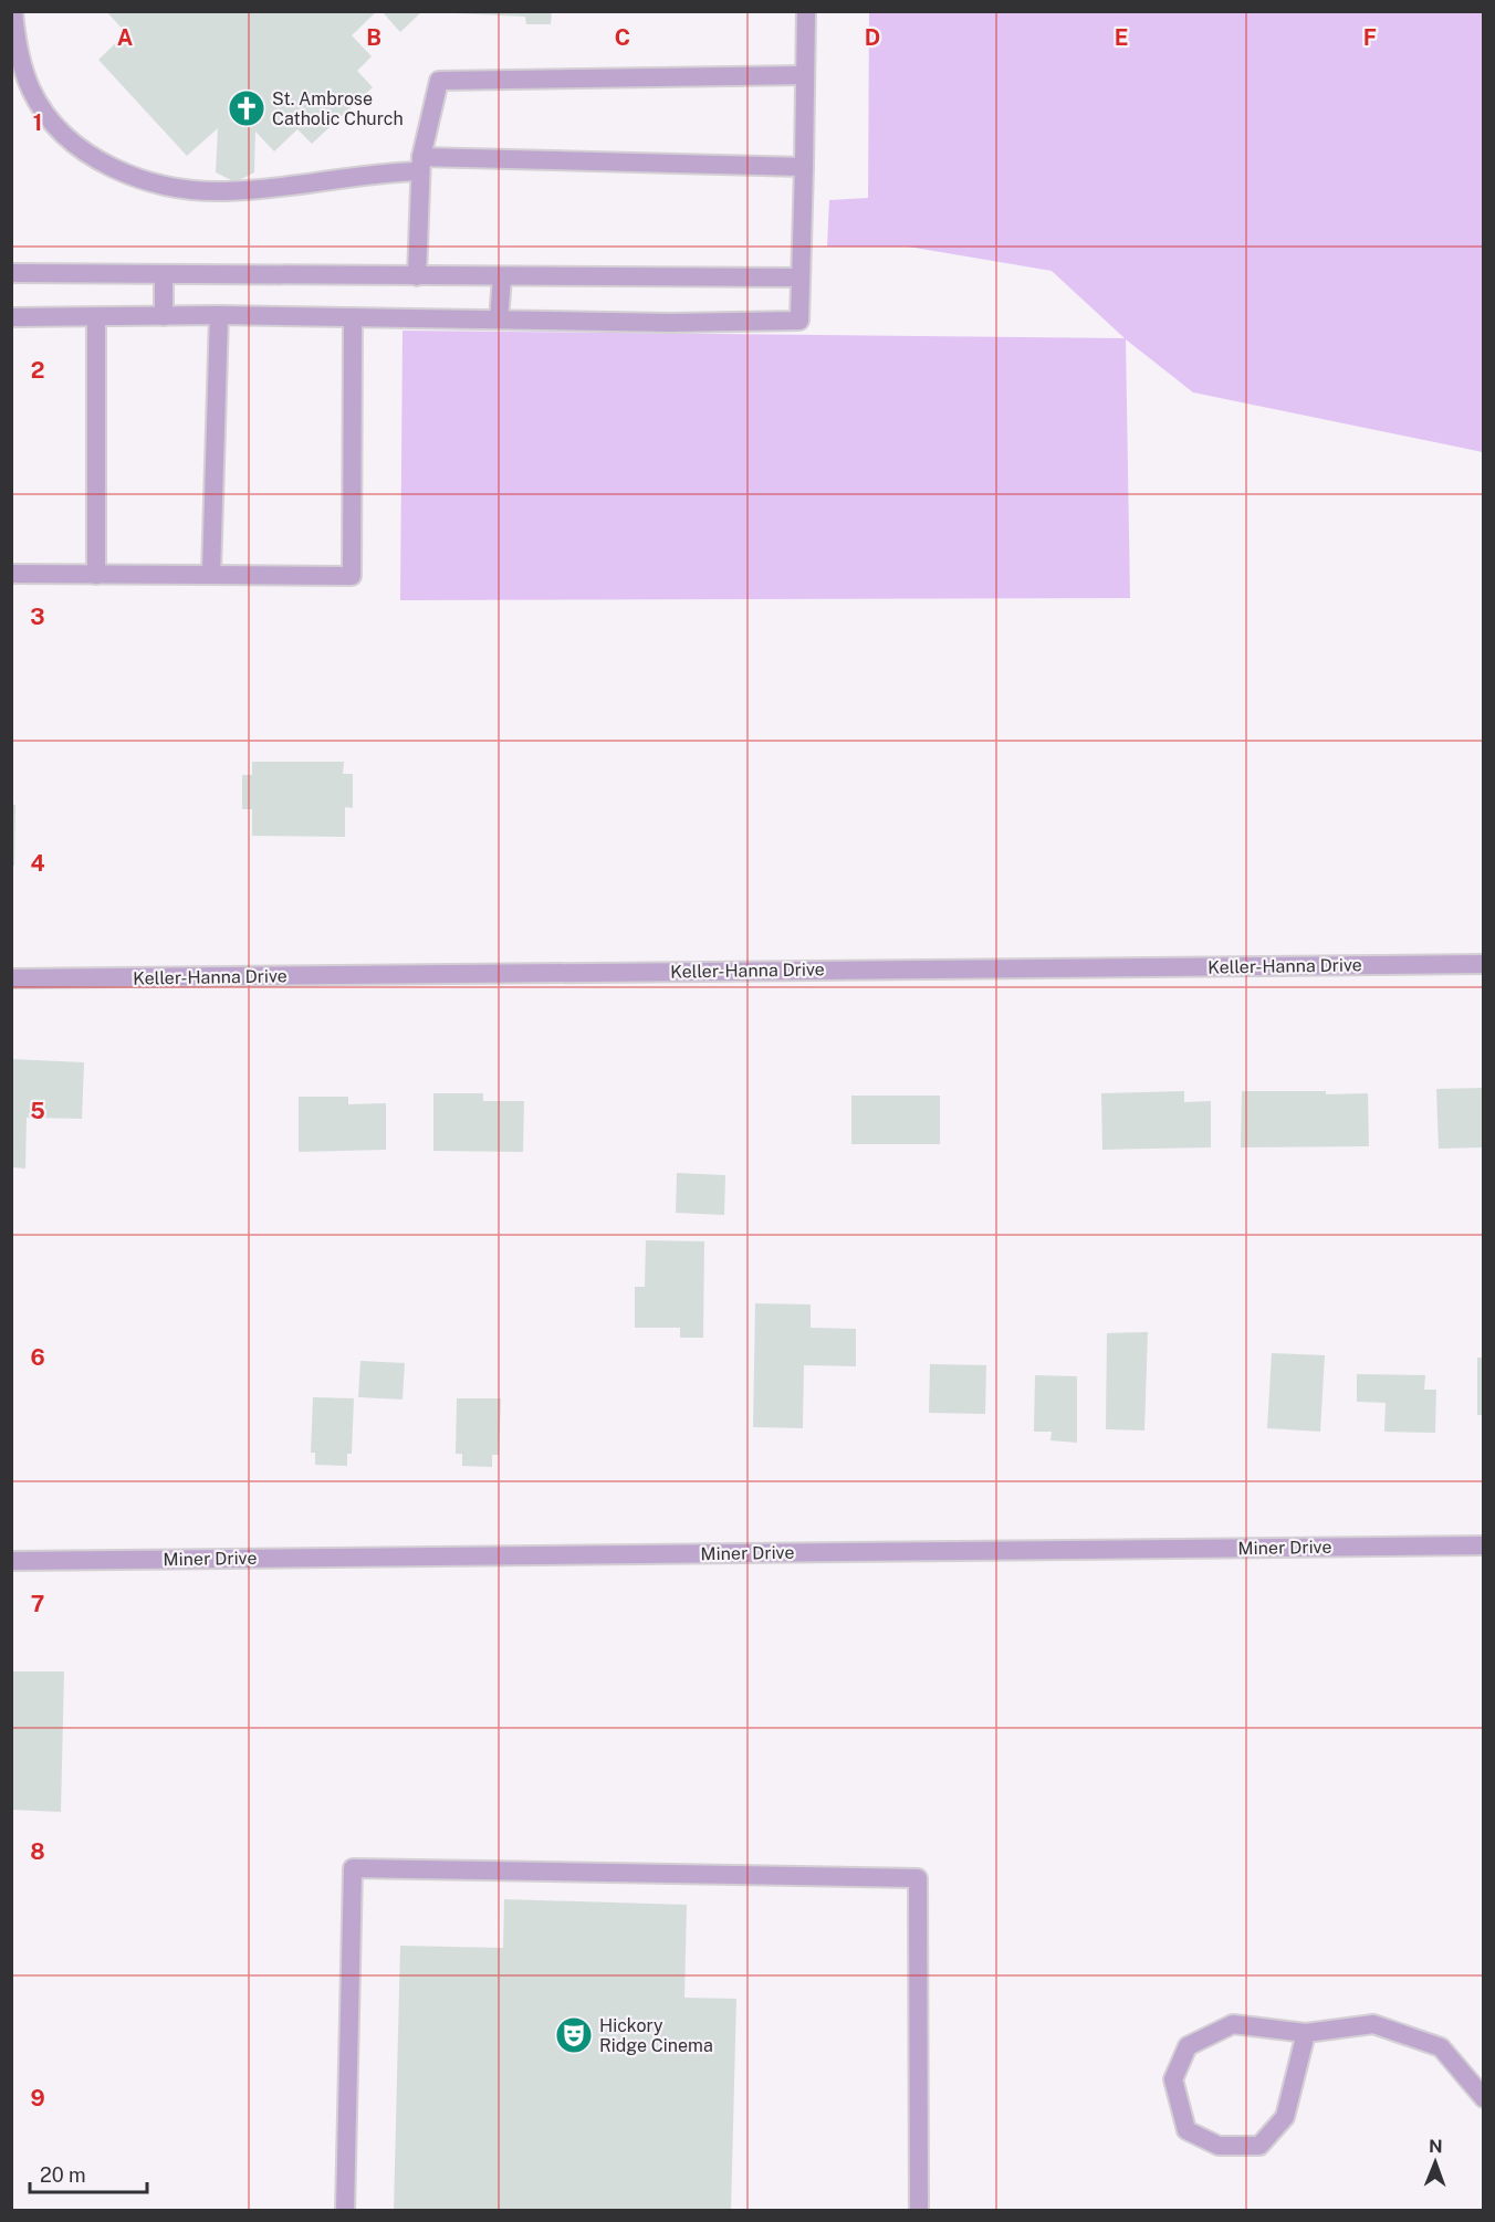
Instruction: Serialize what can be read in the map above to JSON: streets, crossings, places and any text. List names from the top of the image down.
{
  "streets": {
    "street": ["Keller-Hanna Drive", "Miner Drive"]
  },
  "places": {
    "church": ["St. Ambrose Catholic Church"],
    "theatre": ["Hickory Ridge Cinema"]
  },
  "scale_bar": "20 m",
  "north": "top",
  "grid": {
    "columns": [
      "A",
      "B",
      "C",
      "D",
      "E",
      "F"
    ],
    "rows": [
      "1",
      "2",
      "3",
      "4",
      "5",
      "6",
      "7",
      "8",
      "9"
    ]
  }
}
